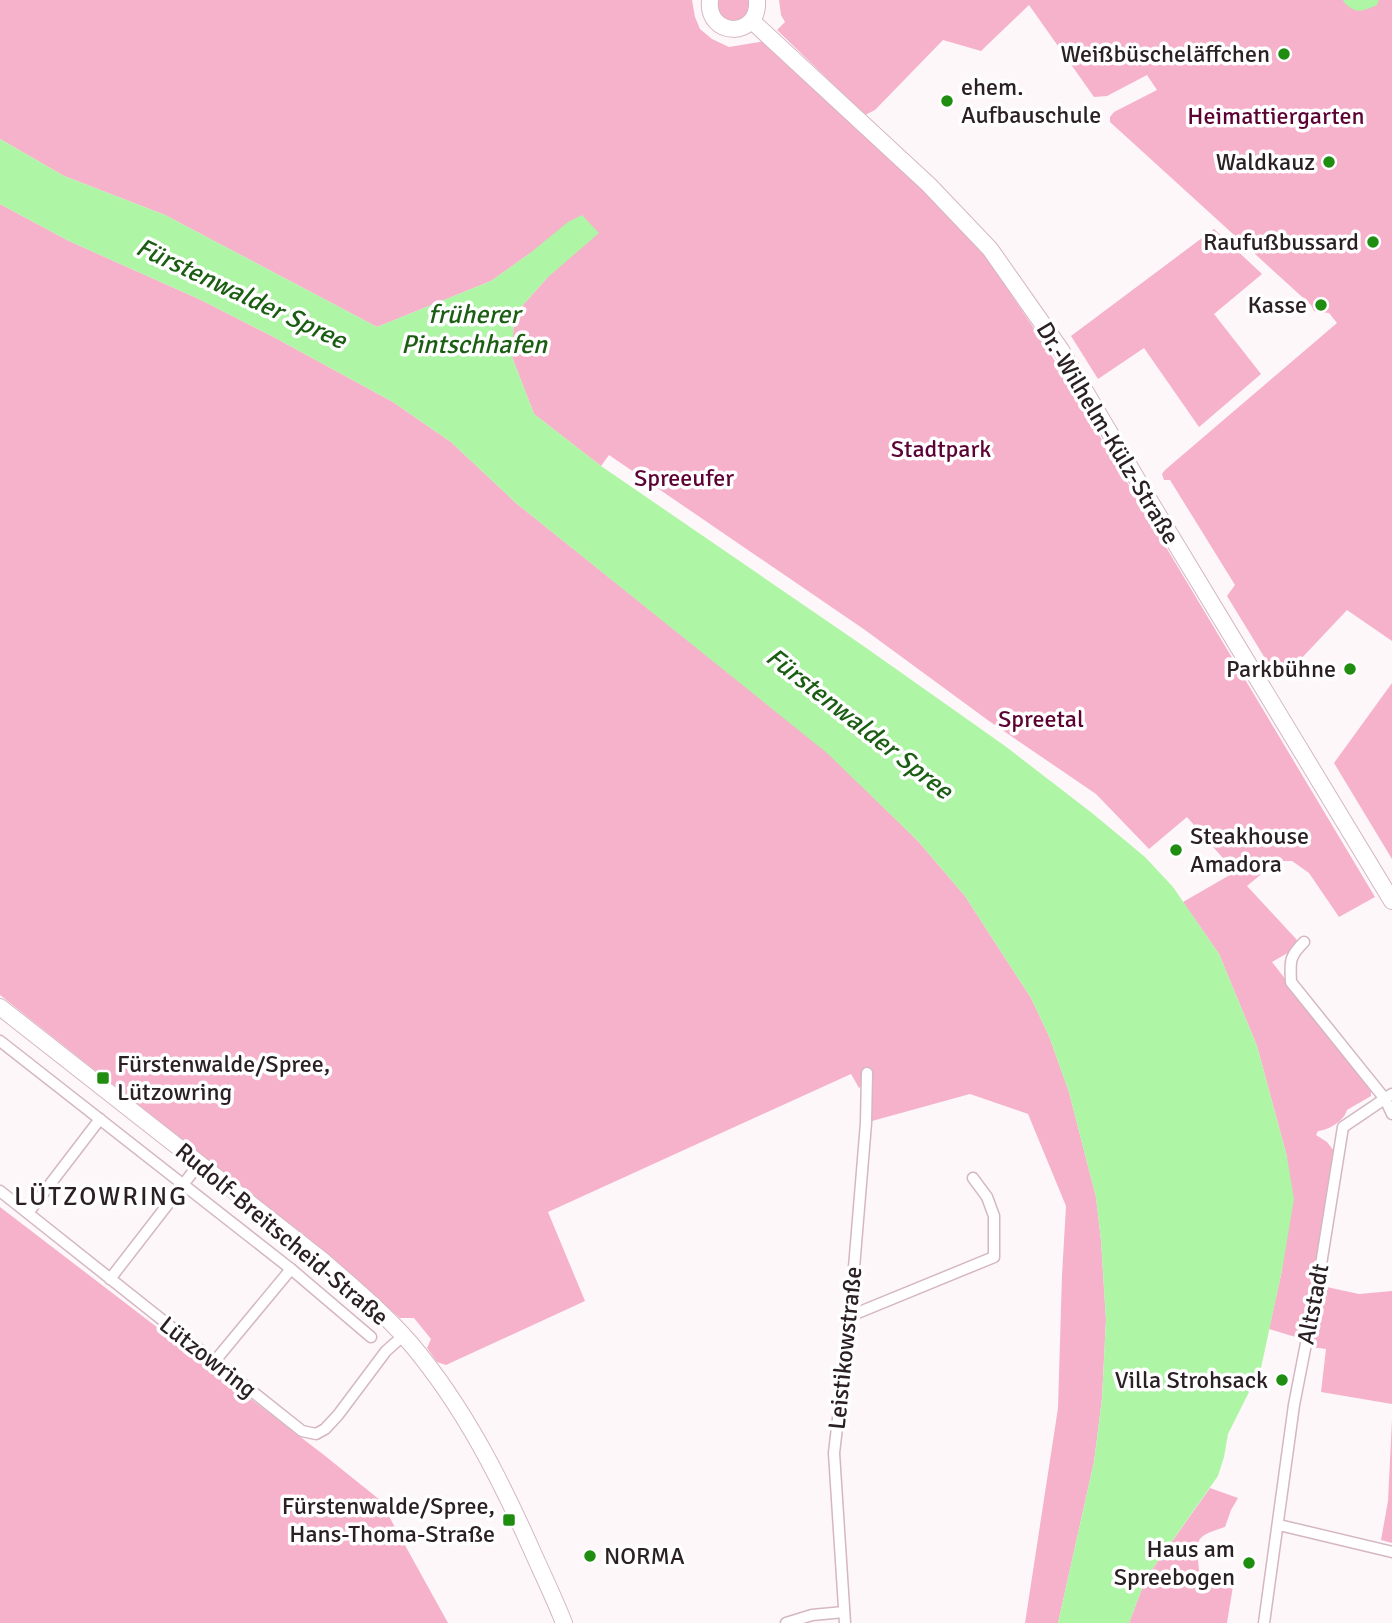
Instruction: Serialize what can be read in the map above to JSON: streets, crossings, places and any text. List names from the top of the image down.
{
  "streets": {
    "main road": ["Dr.-Wilhelm-Külz-Straße", "Rudolf-Breitscheid-Straße"],
    "street": ["Altstadt", "Leistikowstraße", "Lützowring"]
  },
  "crossings": [
    ["Rudolf-Breitscheid-Straße", "Lützowring"]
  ],
  "districts": ["LÜTZOWRING"],
  "water": ["Fürstenwalder Spree", "früherer Pintschhafen"],
  "parks": [
    "Heimattiergarten",
    "Stadtpark",
    "Spreeufer",
    "Spreetal"
  ],
  "places": {
    "other": [
      "Weißbüscheläffchen",
      "ehem. Aufbauschule",
      "Waldkauz",
      "Raufußbussard",
      "Kasse",
      "Parkbühne",
      "Steakhouse Amadora",
      "Villa Strohsack",
      "NORMA",
      "Haus am Spreebogen"
    ],
    "transit": ["Fürstenwalde/Spree, Lützowring", "Fürstenwalde/Spree, Hans-Thoma-Straße"]
  }
}
